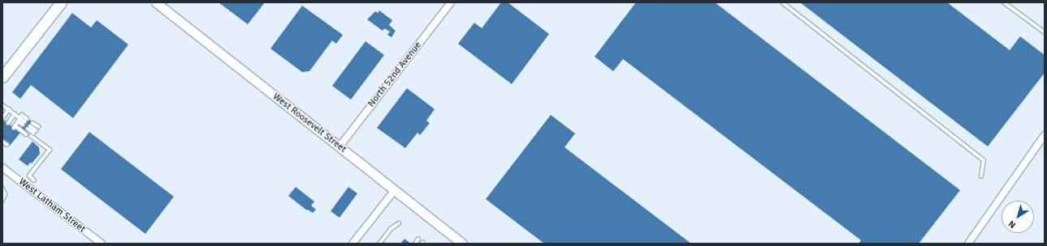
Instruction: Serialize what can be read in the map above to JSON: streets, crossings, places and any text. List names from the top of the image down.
{
  "streets": {
    "street": ["North 52nd Avenue", "West Roosevelt Street", "West Latham Street"]
  },
  "crossings": [
    ["North 52nd Avenue", "West Roosevelt Street"]
  ],
  "north": "bottom left"
}
